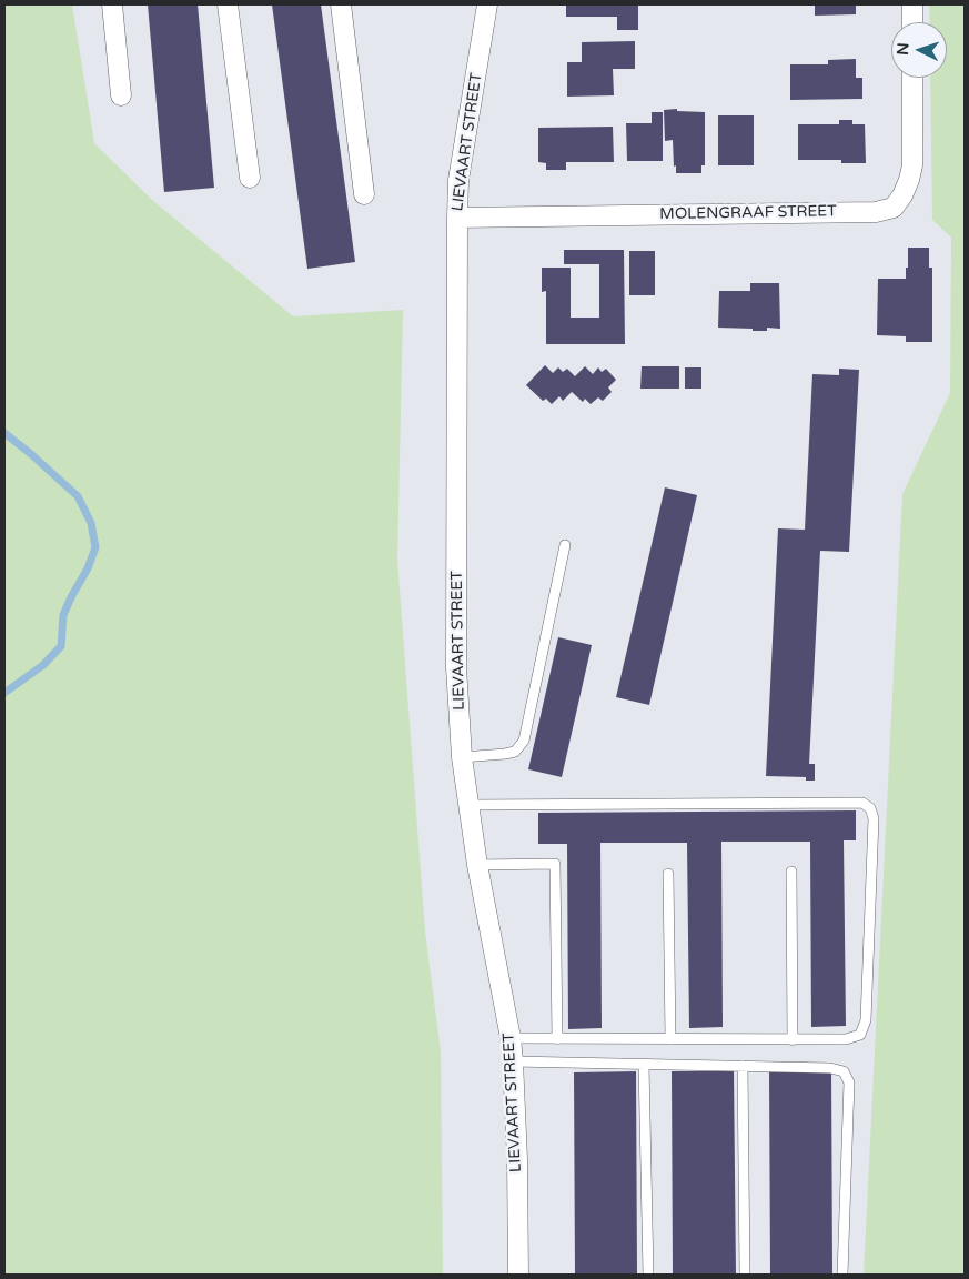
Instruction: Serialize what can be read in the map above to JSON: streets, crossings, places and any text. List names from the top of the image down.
{
  "streets": {
    "street": ["LIEVAART STREET", "MOLENGRAAF STREET"]
  },
  "crossings": [
    ["LIEVAART STREET", "MOLENGRAAF STREET"]
  ],
  "north": "left"
}
